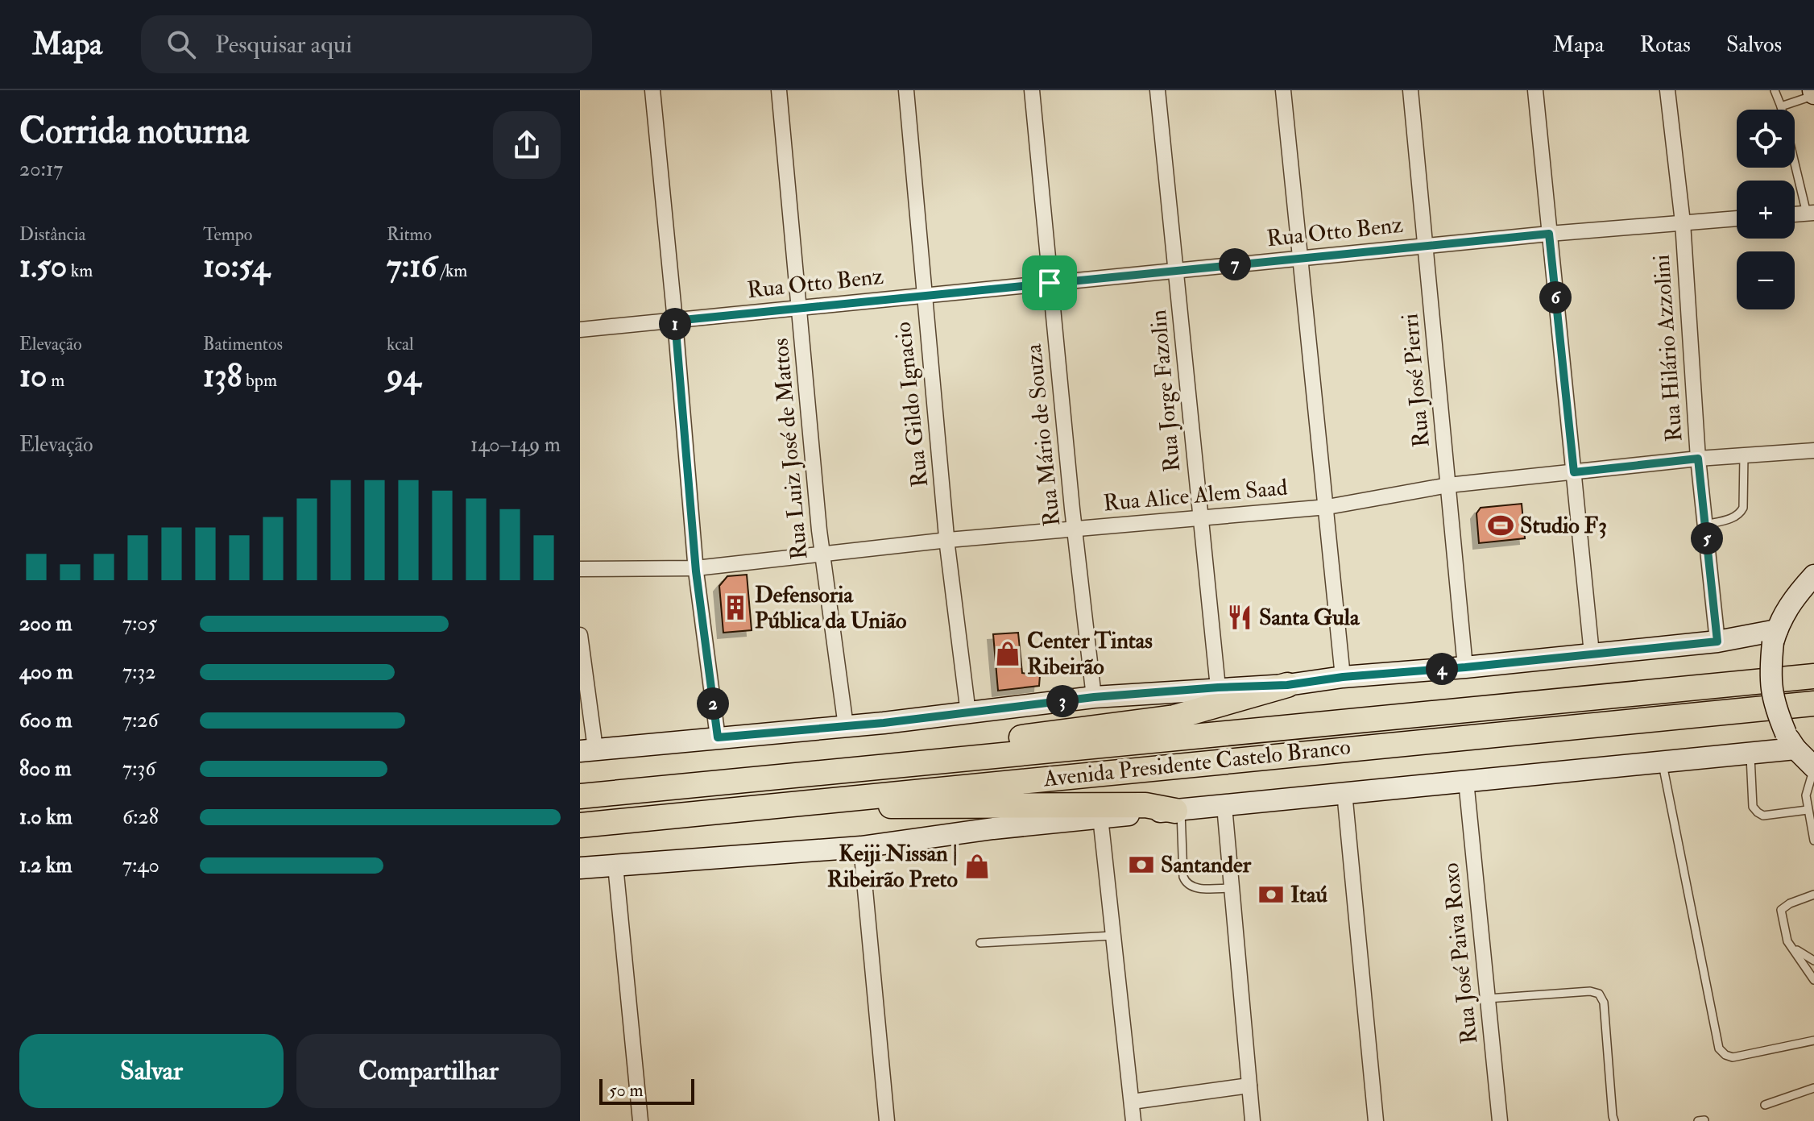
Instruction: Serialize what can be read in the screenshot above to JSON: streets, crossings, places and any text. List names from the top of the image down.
{
  "streets": {
    "main road": ["Avenida Presidente Castelo Branco"],
    "street": [
      "Rua Otto Benz",
      "Rua Hilário Azzolini",
      "Rua José Pierri",
      "Rua Jorge Fazolin",
      "Rua Gildo Ignacio",
      "Rua Mário de Souza",
      "Rua Luiz José de Mattos",
      "Rua Alice Alem Saad",
      "Rua José Paiva Roxo"
    ]
  },
  "crossings": [
    ["Rua Otto Benz", "Rua Hilário Azzolini"],
    ["Rua Otto Benz", "Rua José Pierri"],
    ["Rua Otto Benz", "Rua Jorge Fazolin"],
    ["Rua Otto Benz", "Rua Gildo Ignacio"],
    ["Rua Otto Benz", "Rua Mário de Souza"],
    ["Rua Otto Benz", "Rua Luiz José de Mattos"],
    ["Rua Hilário Azzolini", "Rua Alice Alem Saad"],
    ["Rua José Pierri", "Rua Alice Alem Saad"],
    ["Rua Jorge Fazolin", "Rua Alice Alem Saad"],
    ["Rua Gildo Ignacio", "Rua Alice Alem Saad"],
    ["Rua Mário de Souza", "Rua Alice Alem Saad"],
    ["Rua Luiz José de Mattos", "Rua Alice Alem Saad"],
    ["Avenida Presidente Castelo Branco", "Rua José Paiva Roxo"]
  ],
  "places": {
    "sports": ["Studio F3"],
    "building": ["Defensoria Pública da União"],
    "restaurant": ["Santa Gula"],
    "shop": ["Center Tintas Ribeirão", "Keiji Nissan | Ribeirão Preto"],
    "bank": ["Santander", "Itaú"]
  },
  "scale_bar": "50 m",
  "page": {
    "header": "Mapa",
    "search": "Pesquisar aqui",
    "nav": ["Mapa", "Rotas", "Salvos"],
    "heading": ["Corrida noturna", "20:17"],
    "map_buttons": ["+", "−"],
    "stats": [
      ["Distância", "1.50 km"],
      ["Tempo", "10:54"],
      ["Ritmo", "7:16 /km"],
      ["Elevação", "10 m"],
      ["Batimentos", "138 bpm"],
      ["kcal", "94"]
    ],
    "pins": [
      "7",
      "6",
      "1",
      "5",
      "4",
      "3",
      "2"
    ],
    "chart": ["Elevação", "140–149 m"],
    "list": [
      {
        "name": "200 m",
        "note": "7:05"
      },
      {
        "name": "400 m",
        "note": "7:32"
      },
      {
        "name": "600 m",
        "note": "7:26"
      },
      {
        "name": "800 m",
        "note": "7:36"
      },
      {
        "name": "1.0 km",
        "note": "6:28"
      },
      {
        "name": "1.2 km",
        "note": "7:40"
      }
    ],
    "buttons": ["Salvar", "Compartilhar"],
    "scale": "50 m"
  }
}
